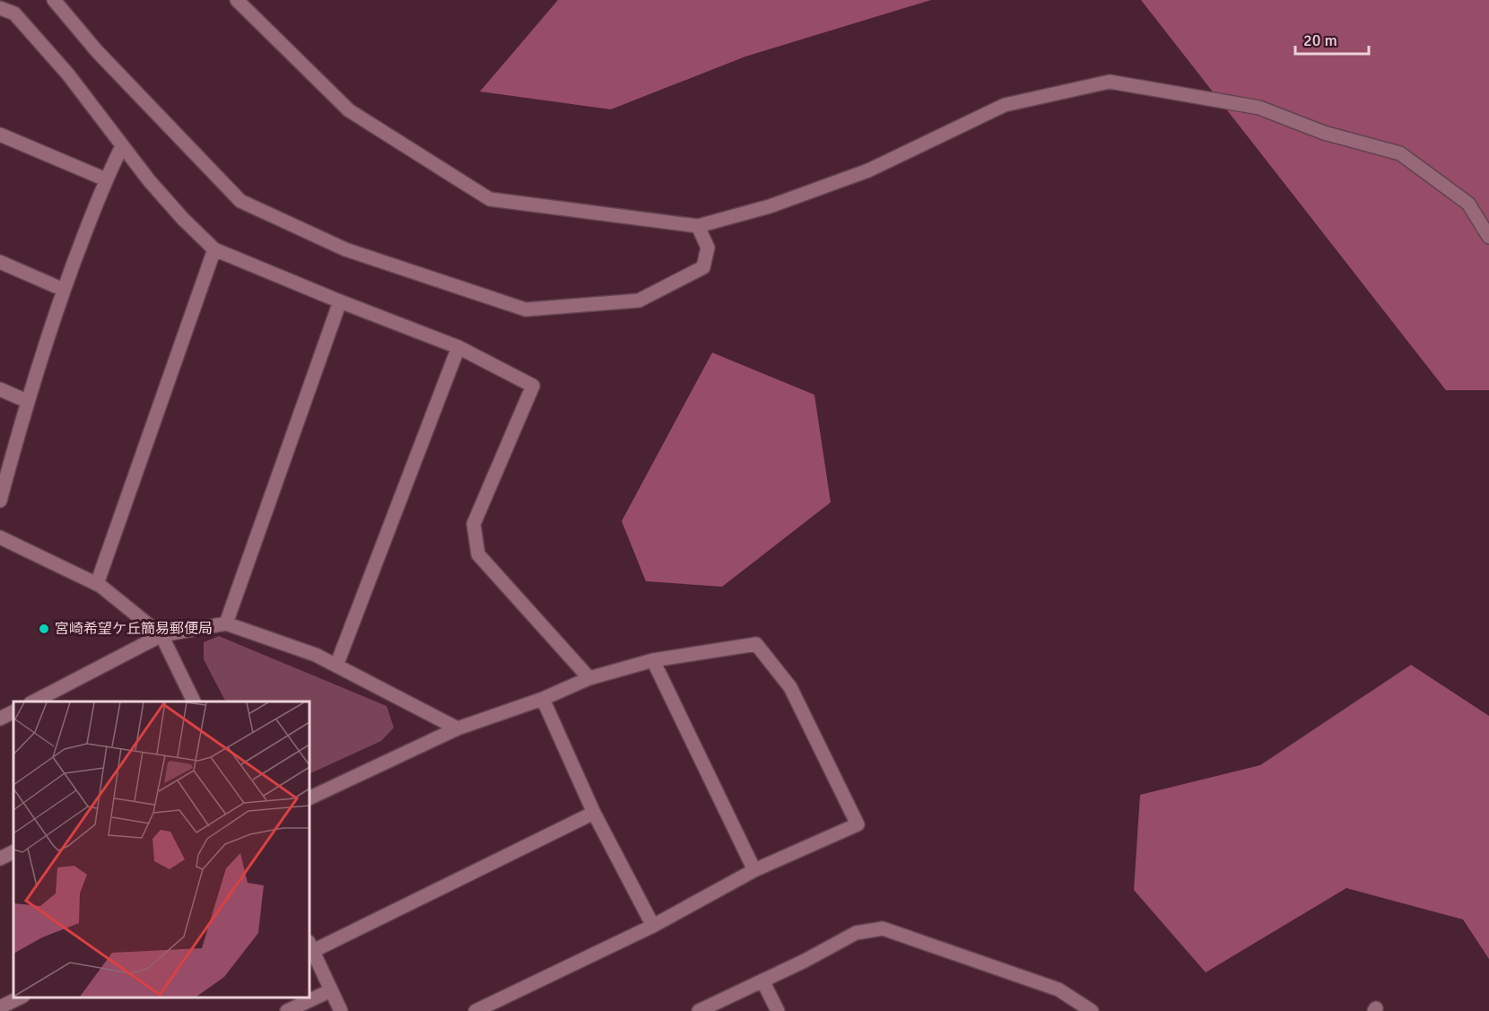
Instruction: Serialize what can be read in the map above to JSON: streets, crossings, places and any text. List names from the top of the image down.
{
  "places": ["宮崎希望ケ丘簡易郵便局"],
  "scale_bar": "20 m"
}
